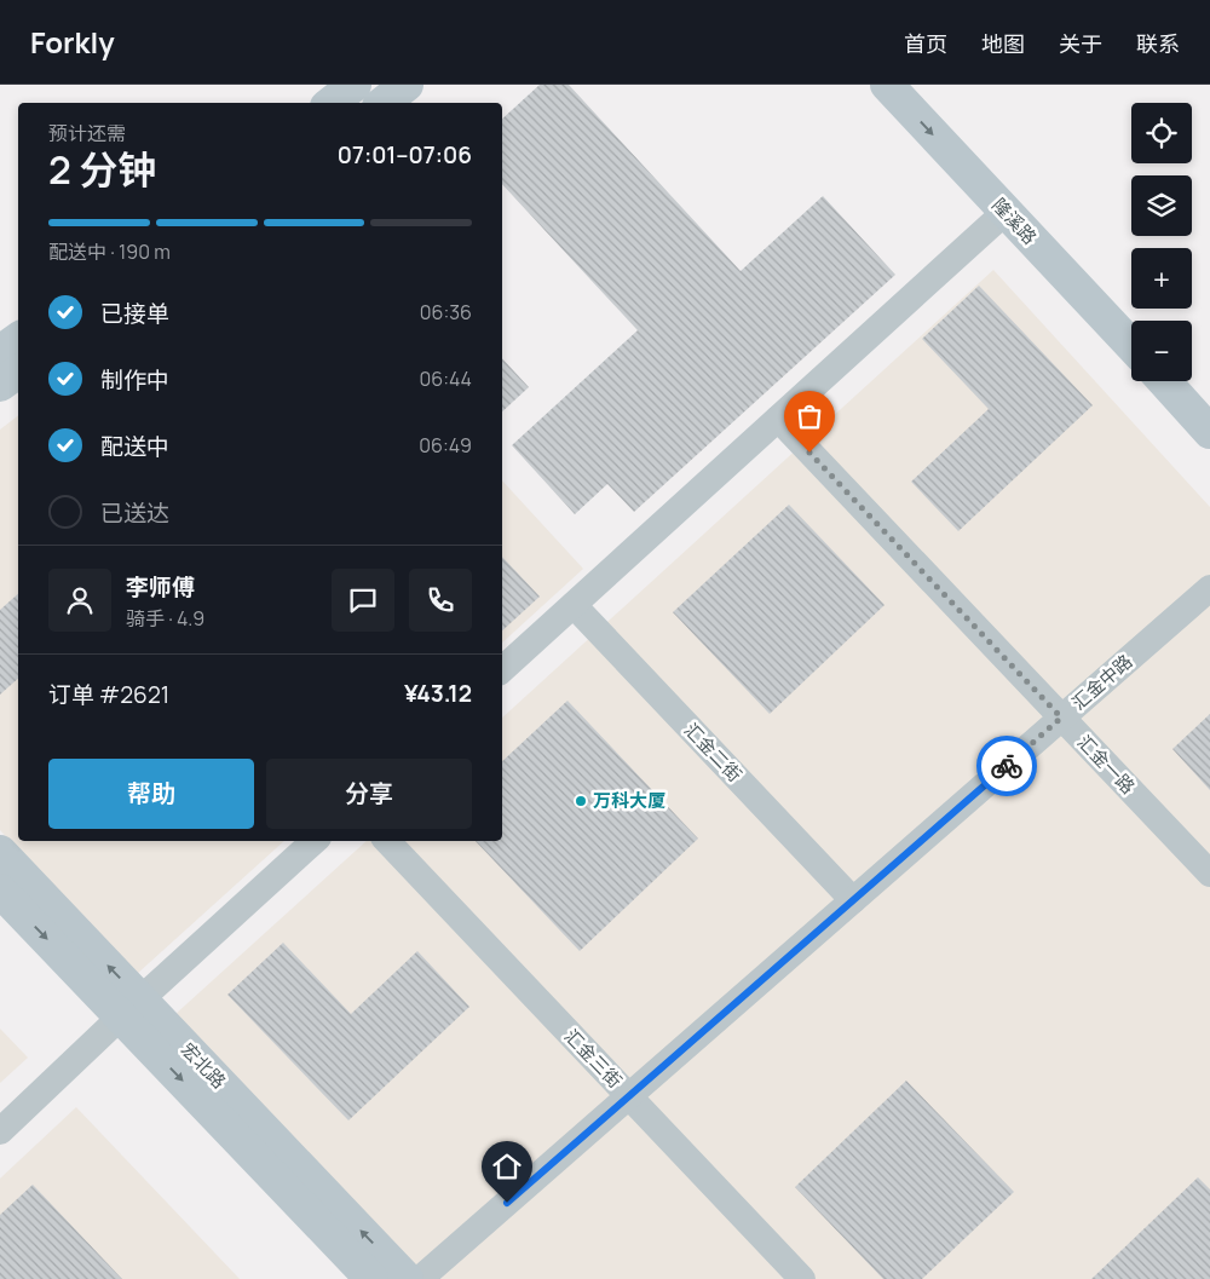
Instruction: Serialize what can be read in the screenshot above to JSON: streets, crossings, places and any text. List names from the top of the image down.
{
  "streets": {
    "street": [
      "隆溪路",
      "汇金中路",
      "汇金二街",
      "汇金一路",
      "汇金三街",
      "宏北路"
    ]
  },
  "crossings": [
    ["汇金中路", "汇金二街"],
    ["汇金中路", "汇金一路"],
    ["汇金中路", "汇金三街"]
  ],
  "places": ["万科大厦"],
  "page": {
    "header": "Forkly",
    "nav": [
      "首页",
      "地图",
      "关于",
      "联系"
    ],
    "map_buttons": ["+", "−"],
    "heading": ["2 分钟", "预计还需", "07:01–07:06"],
    "panel": [
      "李师傅",
      "骑手 · 4.9",
      "订单 #2621",
      "¥43.12"
    ],
    "bar": "配送中 · 190 m",
    "list": [
      ["已接单", "06:36"],
      ["制作中", "06:44"],
      ["配送中", "06:49"],
      "已送达"
    ],
    "buttons": ["帮助", "分享"]
  }
}
